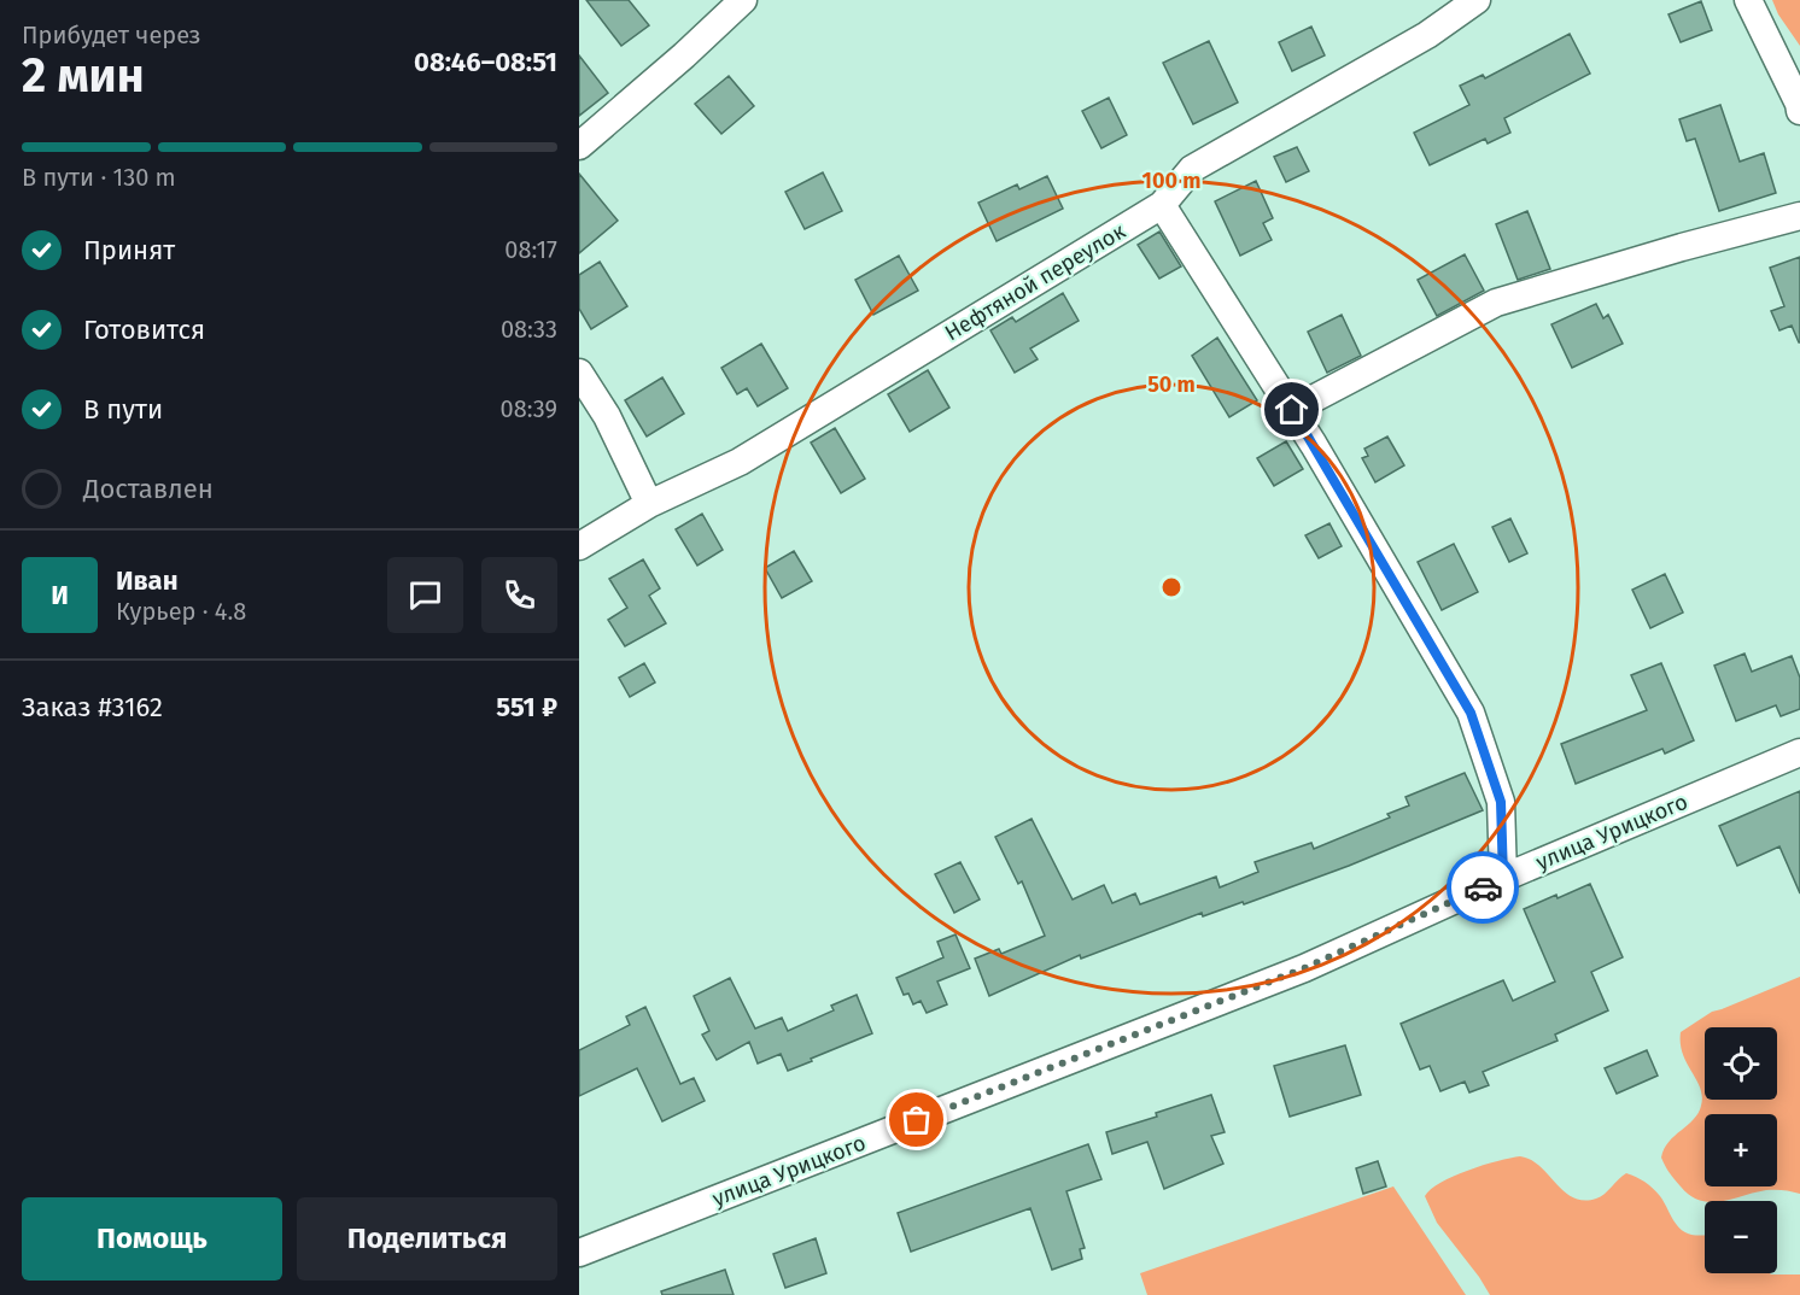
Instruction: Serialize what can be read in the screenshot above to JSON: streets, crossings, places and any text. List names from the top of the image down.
{
  "streets": {
    "street": ["Нефтяной переулок", "улица Урицкого"]
  },
  "page": {
    "heading": ["2 мин", "Прибудет через", "08:46–08:51"],
    "panel": [
      "Иван",
      "Курьер · 4.8",
      "Заказ #3162",
      "551 ₽"
    ],
    "bar": "В пути · 130 m",
    "list": [
      ["Принят", "08:17"],
      ["Готовится", "08:33"],
      ["В пути", "08:39"],
      "Доставлен"
    ],
    "round": "И",
    "map_buttons": ["+", "−"],
    "buttons": ["Помощь", "Поделиться"]
  },
  "rings": ["100 m", "50 m"]
}
